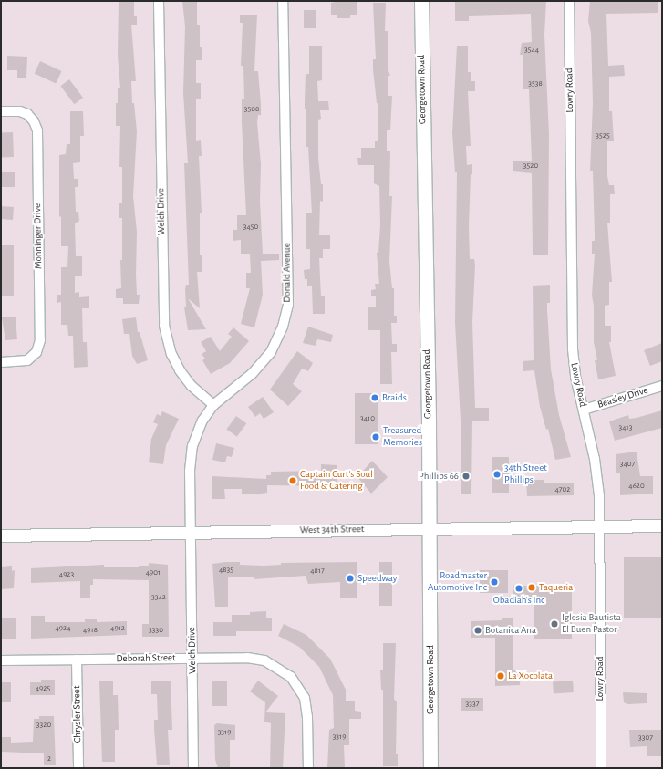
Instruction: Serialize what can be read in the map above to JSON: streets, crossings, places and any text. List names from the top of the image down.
{
  "streets": {
    "main road": ["Georgetown Road"],
    "street": [
      "Lowry Road",
      "Welch Drive",
      "Monninger Drive",
      "Donald Avenue",
      "Beasley Drive",
      "West 34th Street",
      "Deborah Street",
      "Chrysler Street"
    ]
  },
  "crossings": [
    ["Georgetown Road", "West 34th Street"],
    ["Lowry Road", "Beasley Drive"],
    ["Lowry Road", "West 34th Street"],
    ["Welch Drive", "Donald Avenue"],
    ["Welch Drive", "West 34th Street"],
    ["Welch Drive", "Deborah Street"],
    ["Donald Avenue", "West 34th Street"],
    ["Deborah Street", "Chrysler Street"]
  ],
  "places": [
    "Braids",
    "Treasured Memories",
    "34th Street Phillips",
    "Phillips 66",
    "Captain Curt's Soul Food & Catering",
    "Speedway",
    "Roadmaster Automotive Inc",
    "Taqueria",
    "Obadiah's Inc",
    "Iglesia Bautista El Buen Pastor",
    "Botanica Ana",
    "La Xocolata"
  ],
  "house_numbers": [
    "3544",
    "3538",
    "3508",
    "3525",
    "3520",
    "3450",
    "3410",
    "3413",
    "3407",
    "4620",
    "4702",
    "4835",
    "4817",
    "4901",
    "4923",
    "3342",
    "4924",
    "4912",
    "4918",
    "3330",
    "4925",
    "3337",
    "3320",
    "3319",
    "3319",
    "3307",
    "2"
  ]
}
